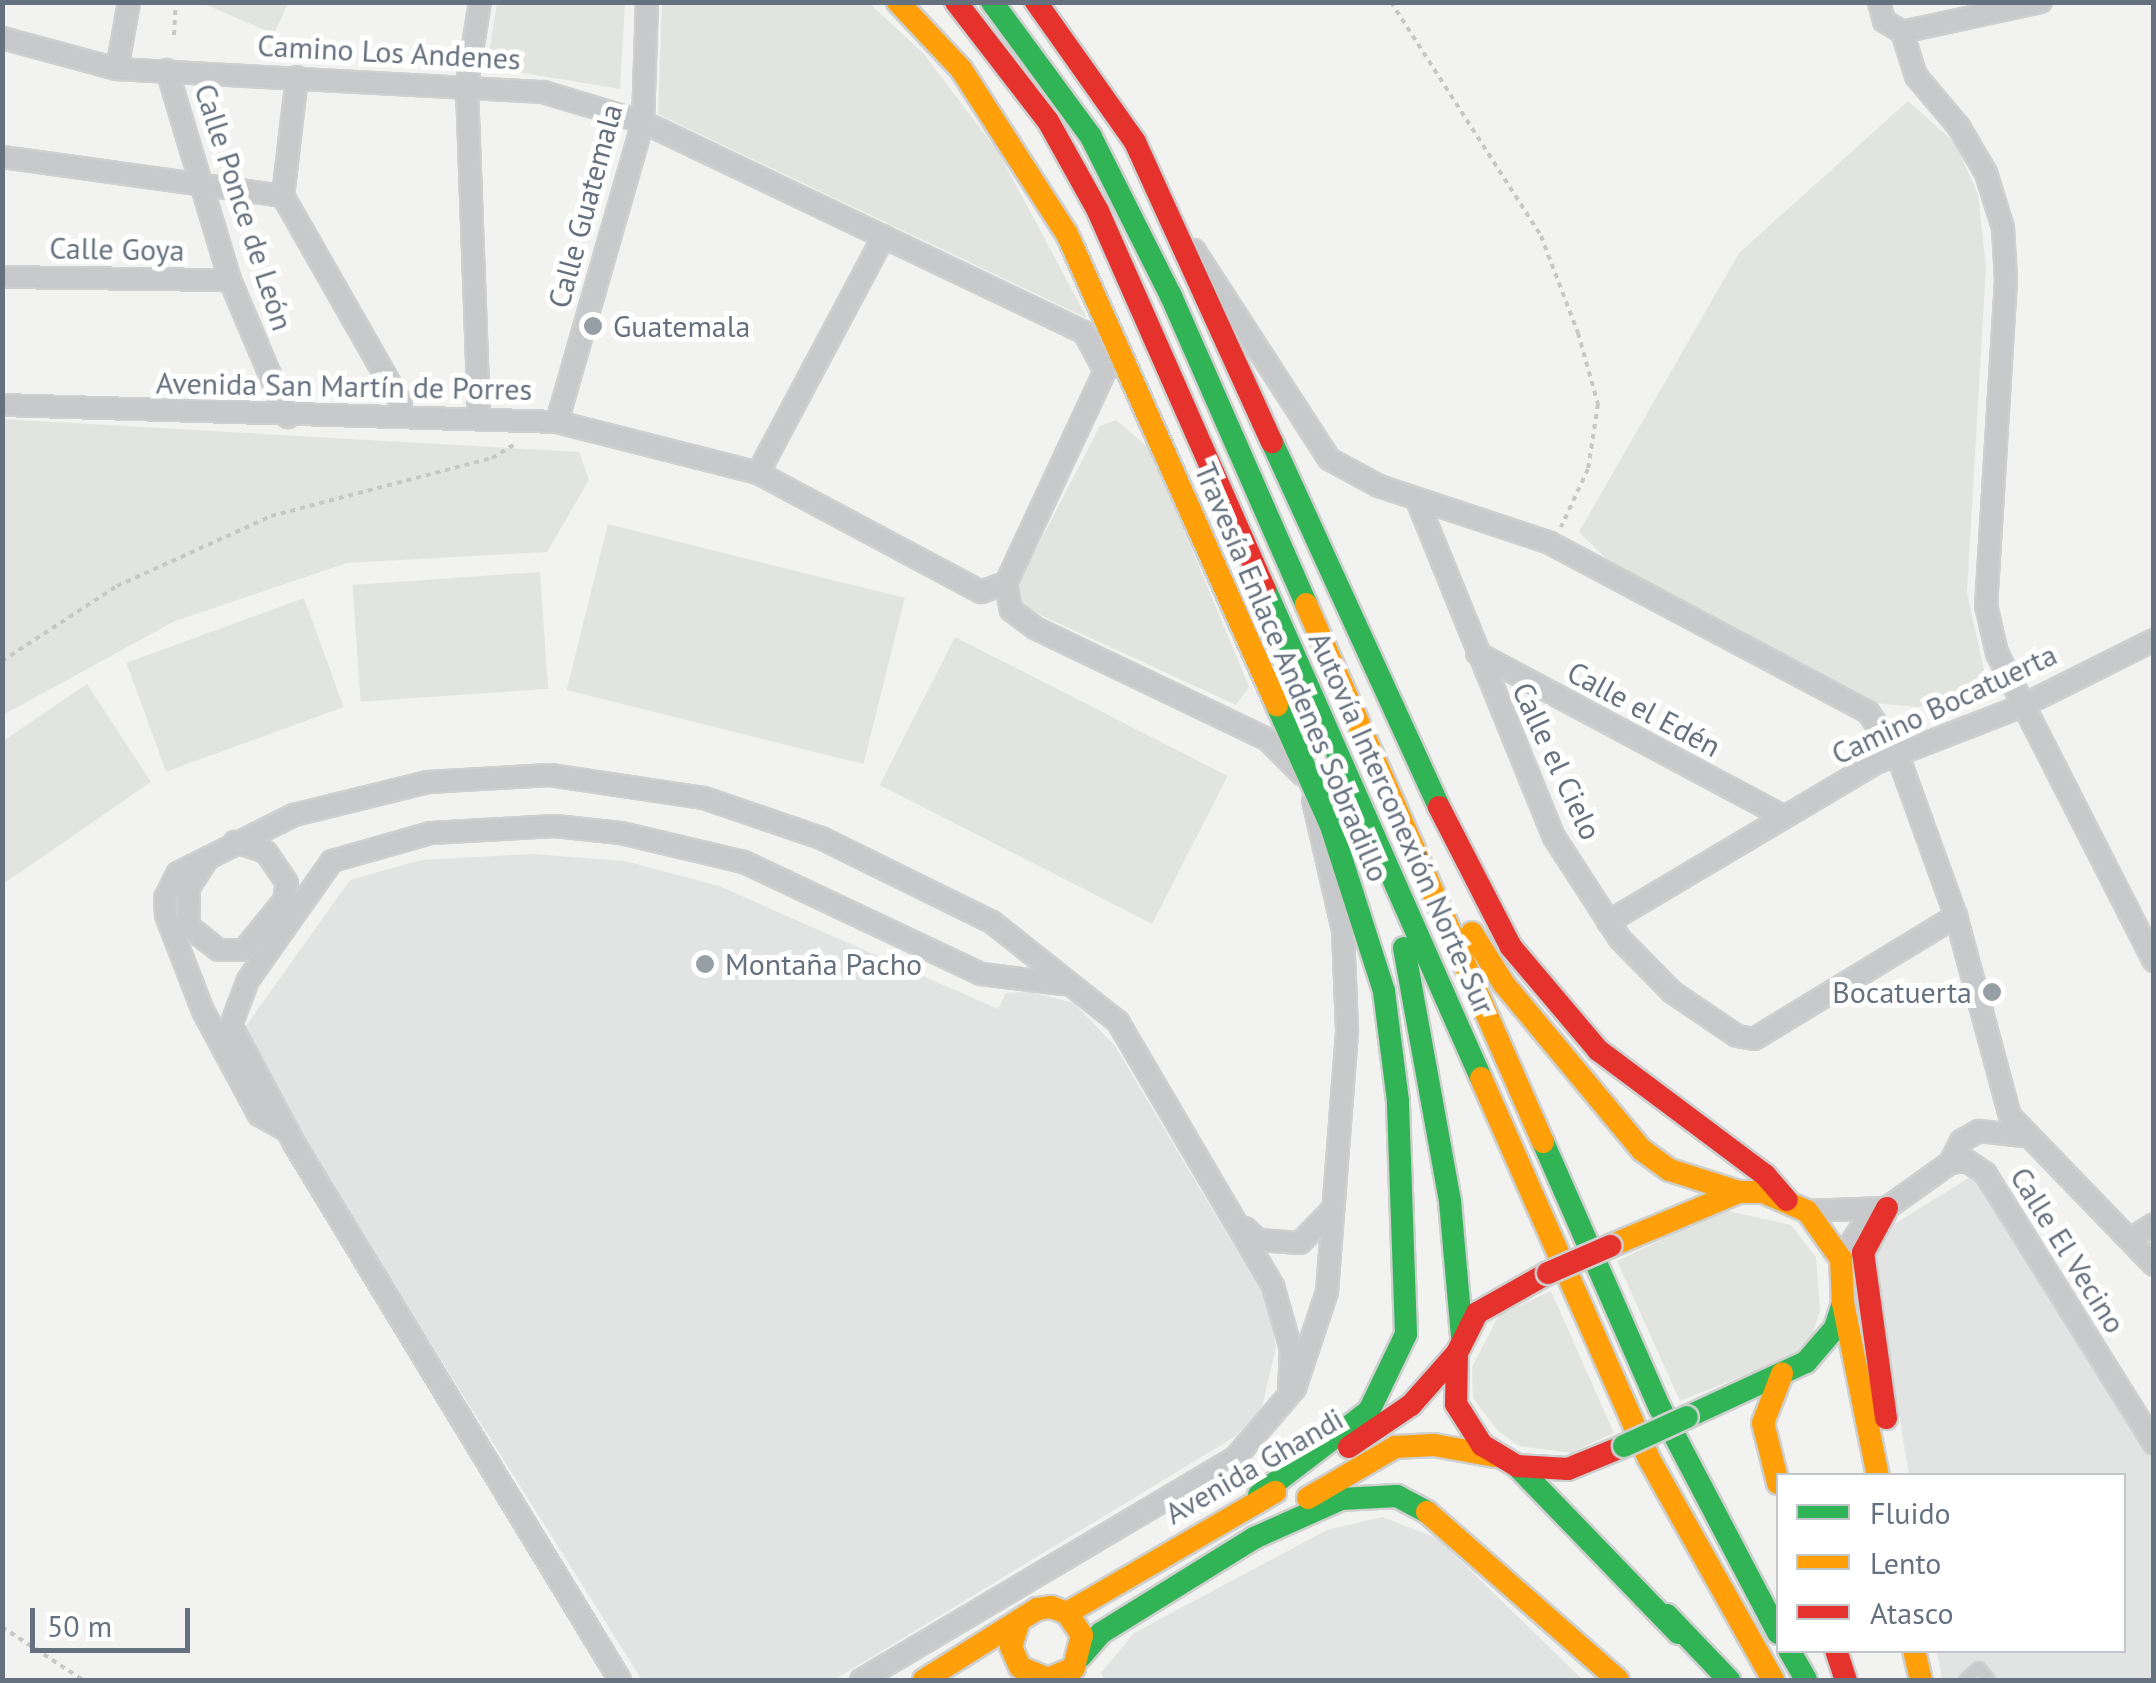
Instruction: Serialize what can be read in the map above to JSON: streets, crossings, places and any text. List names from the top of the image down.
{
  "streets": {
    "main road": ["Travesía Enlace Andenes Sobradillo", "Autovía Interconexión Norte-Sur", "Avenida Ghandi"],
    "street": [
      "Camino Los Andenes",
      "Calle Guatemala",
      "Calle Ponce de León",
      "Calle Goya",
      "Avenida San Martín de Porres",
      "Camino Bocatuerta",
      "Calle el Edén",
      "Calle el Cielo",
      "Calle El Vecino"
    ]
  },
  "crossings": [
    ["Camino Los Andenes", "Calle Guatemala"],
    ["Camino Los Andenes", "Calle Ponce de León"],
    ["Camino Los Andenes", "Avenida San Martín de Porres"],
    ["Calle Guatemala", "Avenida San Martín de Porres"],
    ["Calle Ponce de León", "Calle Goya"],
    ["Calle Ponce de León", "Avenida San Martín de Porres"],
    ["Travesía Enlace Andenes Sobradillo", "Avenida Ghandi"],
    ["Camino Bocatuerta", "Calle el Edén"],
    ["Camino Bocatuerta", "Calle el Cielo"],
    ["Calle el Edén", "Calle el Cielo"]
  ],
  "places": ["Guatemala", "Montaña Pacho", "Bocatuerta"],
  "legend": ["Fluido", "Lento", "Atasco"],
  "scale_bar": "50 m"
}
